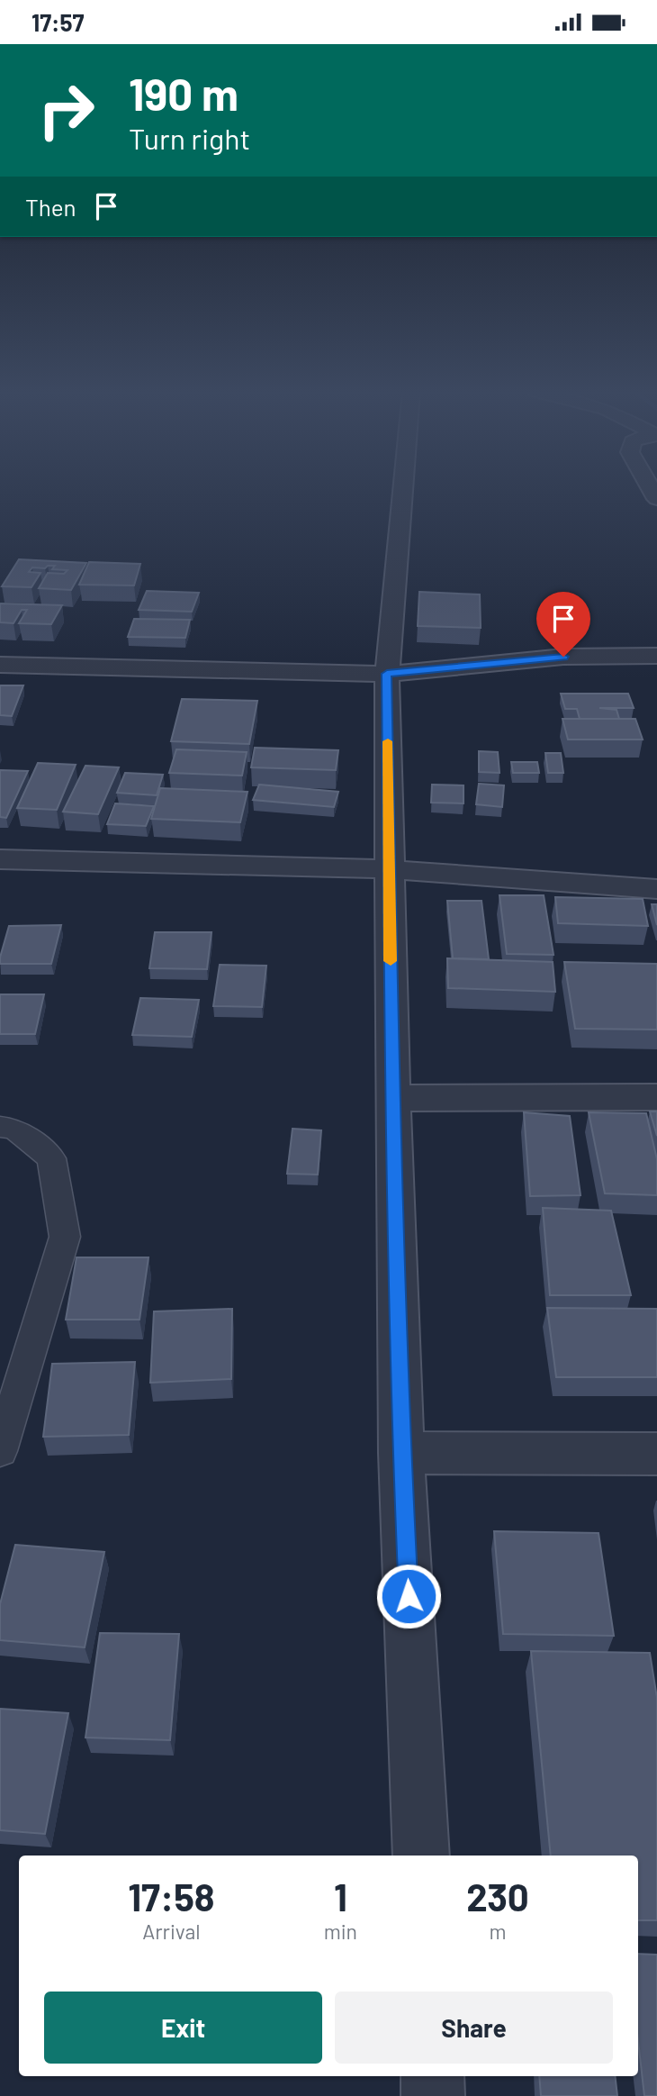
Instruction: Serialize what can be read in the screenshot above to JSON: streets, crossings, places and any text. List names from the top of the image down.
{
  "page": {
    "status": "17:57",
    "turn": ["190 m", "Turn right"],
    "then": "Then",
    "eta": [
      "17:58",
      "Arrival",
      "1",
      "min",
      "230",
      "m"
    ],
    "buttons": ["Exit", "Share"]
  }
}
